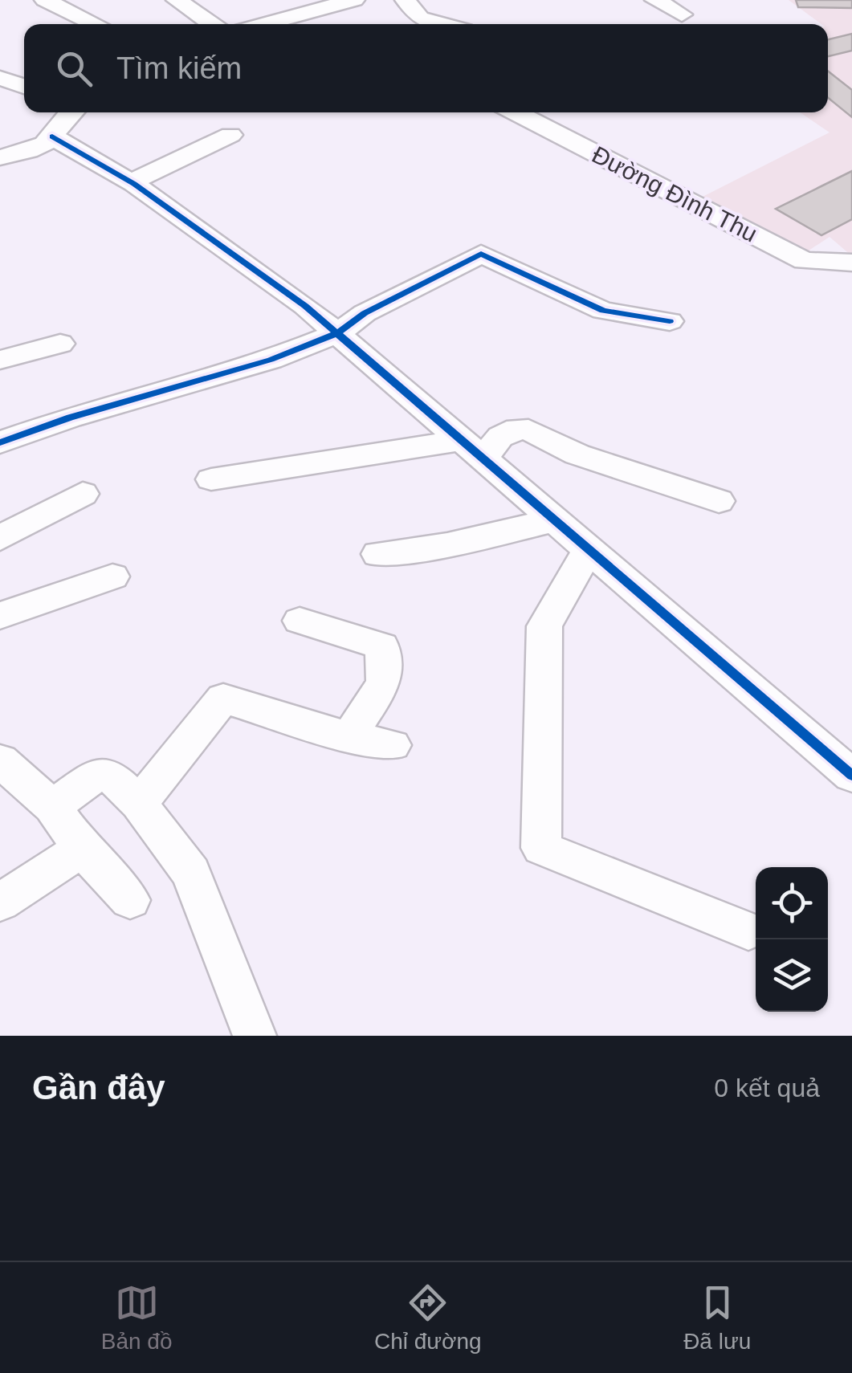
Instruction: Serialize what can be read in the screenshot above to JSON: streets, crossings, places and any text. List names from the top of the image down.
{
  "streets": {
    "street": ["Đường Đình Thu"]
  },
  "page": {
    "search": "Tìm kiếm",
    "heading": ["Gần đây", "0 kết quả"],
    "nav": ["Bản đồ", "Chỉ đường", "Đã lưu"]
  }
}
